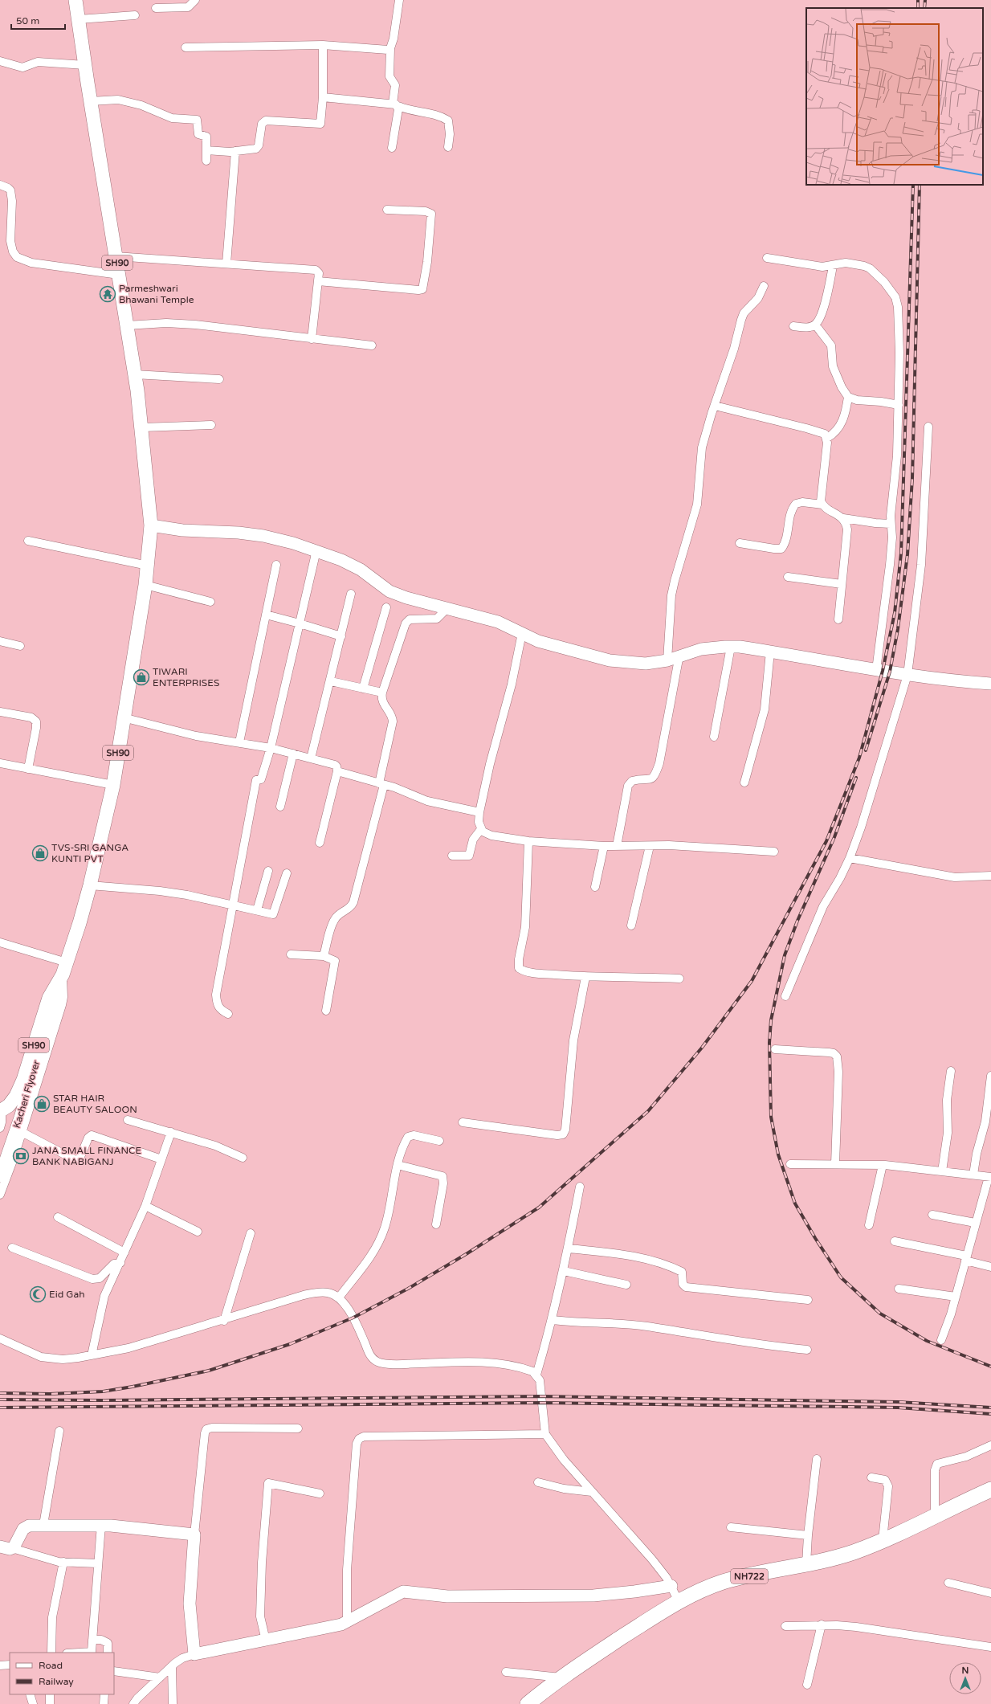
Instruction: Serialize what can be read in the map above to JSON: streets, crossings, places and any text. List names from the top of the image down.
{
  "streets": {
    "highway": ["NH722"],
    "main road": ["SH90"],
    "street": ["Kacheri Flyover"]
  },
  "crossings": [
    ["SH90", "Kacheri Flyover"]
  ],
  "places": {
    "temple": ["Parmeshwari Bhawani Temple"],
    "shop": ["TIWARI ENTERPRISES", "TVS-SRI GANGA KUNTI PVT", "STAR HAIR BEAUTY SALOON"],
    "bank": ["JANA SMALL FINANCE BANK NABIGANJ"],
    "mosque": ["Eid Gah"]
  },
  "legend": ["Road", "Railway"],
  "scale_bar": "50 m",
  "north": "top"
}
